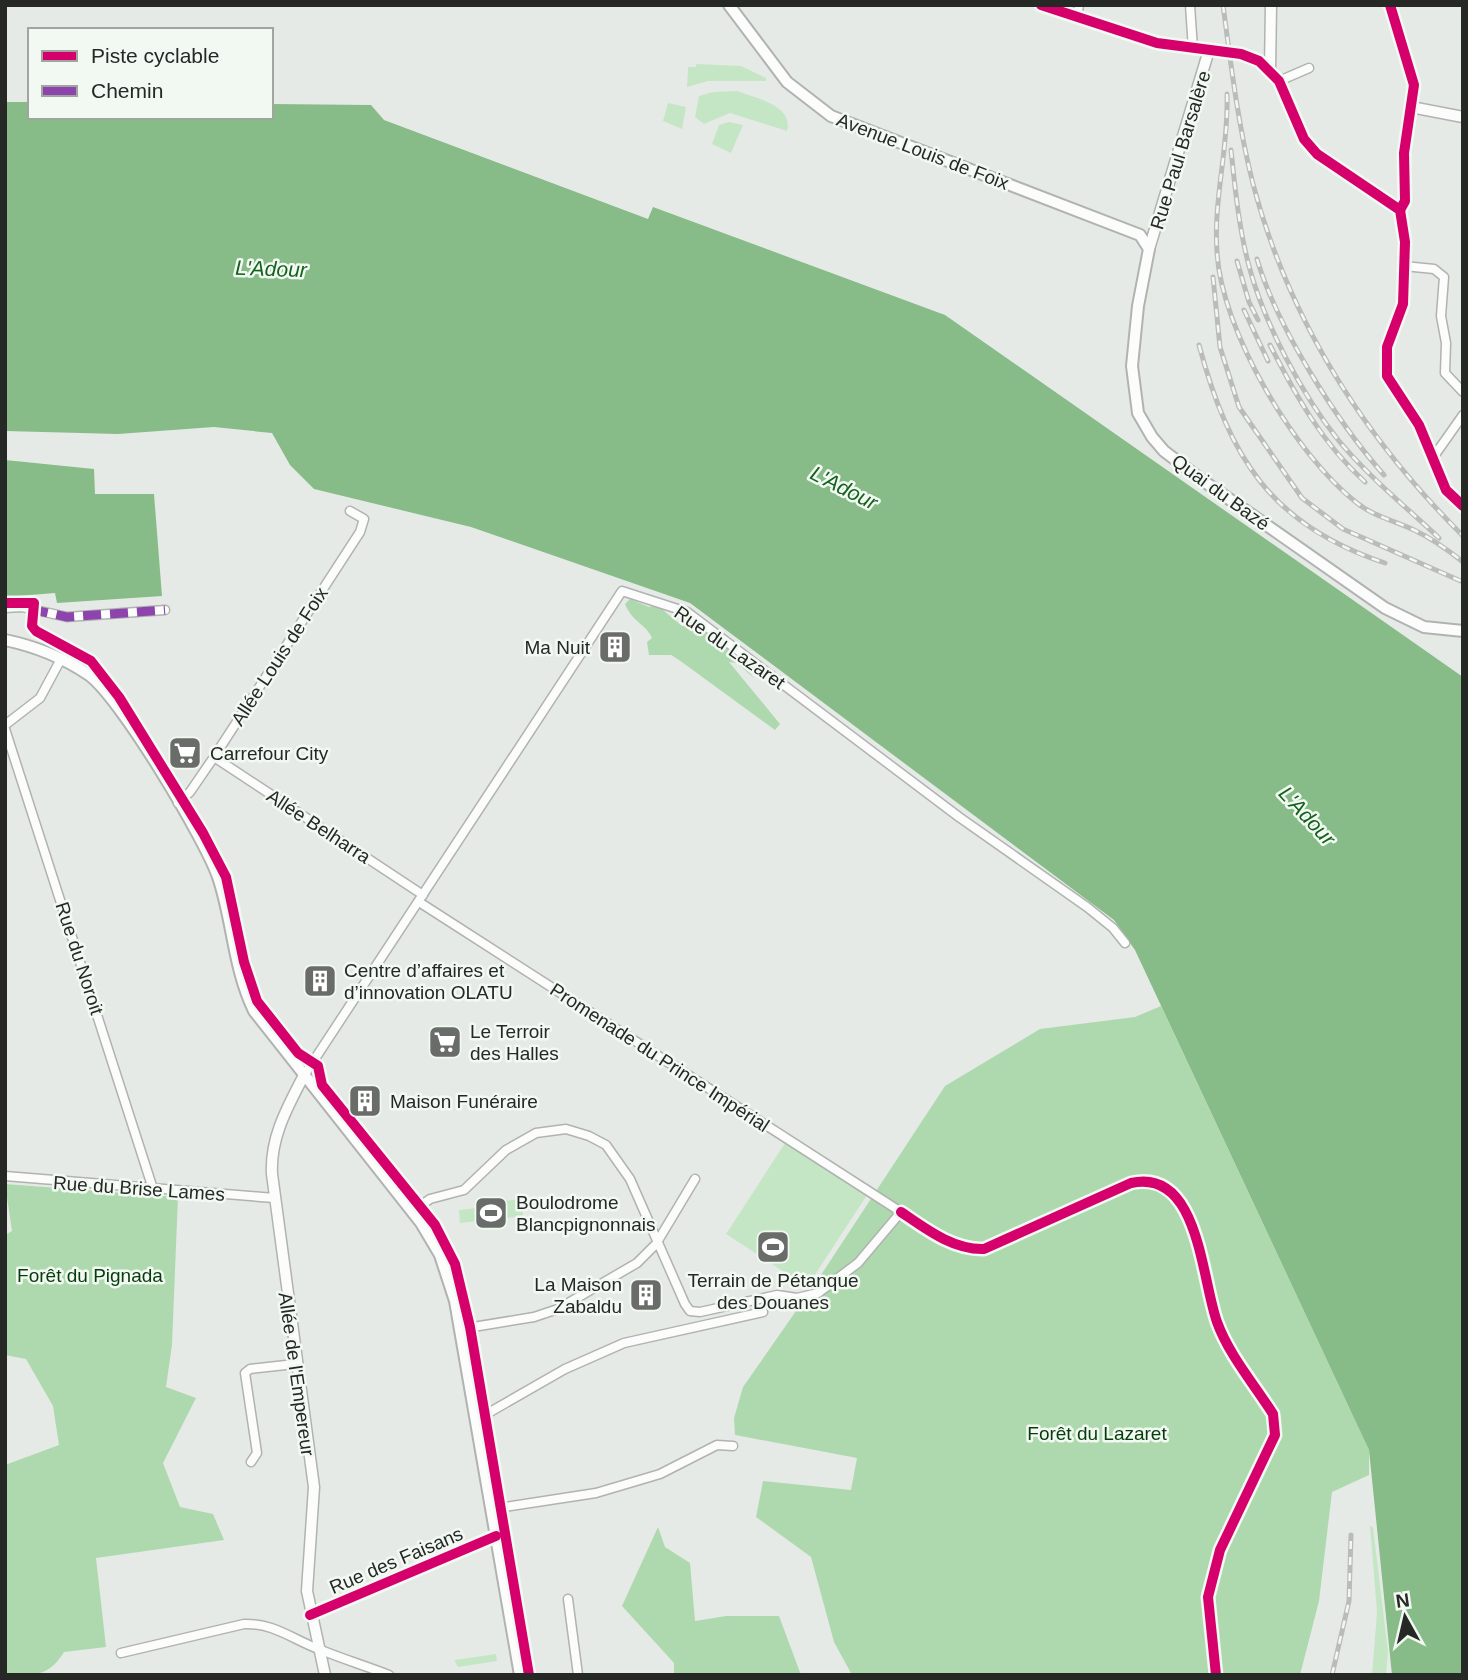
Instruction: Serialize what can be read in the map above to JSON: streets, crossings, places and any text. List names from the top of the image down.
{
  "streets": {
    "main road": ["Avenue Louis de Foix", "Quai du Bazé"],
    "street": [
      "Rue Paul Barsalère",
      "Rue du Lazaret",
      "Allée Louis de Foix",
      "Allée Belharra",
      "Rue du Noroit",
      "Promenade du Prince Impérial",
      "Rue du Brise Lames",
      "Allée de l'Empereur",
      "Rue des Faisans"
    ]
  },
  "crossings": [
    ["Rue Paul Barsalère", "Avenue Louis de Foix"],
    ["Rue Paul Barsalère", "Quai du Bazé"],
    ["Avenue Louis de Foix", "Quai du Bazé"],
    ["Rue du Lazaret", "Allée Belharra"],
    ["Rue du Lazaret", "Promenade du Prince Impérial"],
    ["Rue du Lazaret", "Allée de l'Empereur"],
    ["Allée Louis de Foix", "Allée Belharra"],
    ["Allée Belharra", "Promenade du Prince Impérial"],
    ["Rue du Noroit", "Rue du Brise Lames"],
    ["Rue du Brise Lames", "Allée de l'Empereur"],
    ["Allée de l'Empereur", "Rue des Faisans"]
  ],
  "water": ["L'Adour"],
  "parks": ["Forêt du Pignada", "Forêt du Lazaret"],
  "places": {
    "building": [
      "Ma Nuit",
      "Centre d’affaires et d’innovation OLATU",
      "Maison Funéraire",
      "La Maison Zabaldu"
    ],
    "supermarket": ["Carrefour City", "Le Terroir des Halles"],
    "sports": ["Boulodrome Blancpignonnais", "Terrain de Pétanque des Douanes"]
  },
  "legend": ["Piste cyclable", "Chemin"],
  "north": "top"
}
